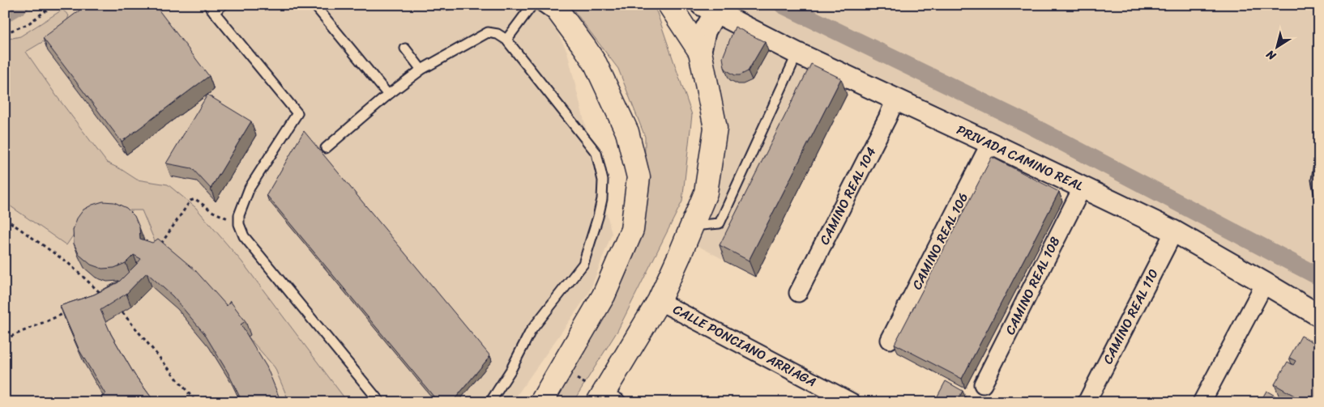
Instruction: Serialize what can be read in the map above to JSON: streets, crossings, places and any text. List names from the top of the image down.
{
  "streets": {
    "street": [
      "PRIVADA CAMINO REAL",
      "CAMINO REAL 104",
      "CAMINO REAL 106",
      "CAMINO REAL 108",
      "CAMINO REAL 110",
      "CALLE PONCIANO ARRIAGA"
    ]
  },
  "crossings": [
    ["PRIVADA CAMINO REAL", "CAMINO REAL 104"],
    ["PRIVADA CAMINO REAL", "CAMINO REAL 106"],
    ["PRIVADA CAMINO REAL", "CAMINO REAL 108"],
    ["PRIVADA CAMINO REAL", "CAMINO REAL 110"]
  ],
  "north": "bottom left"
}
